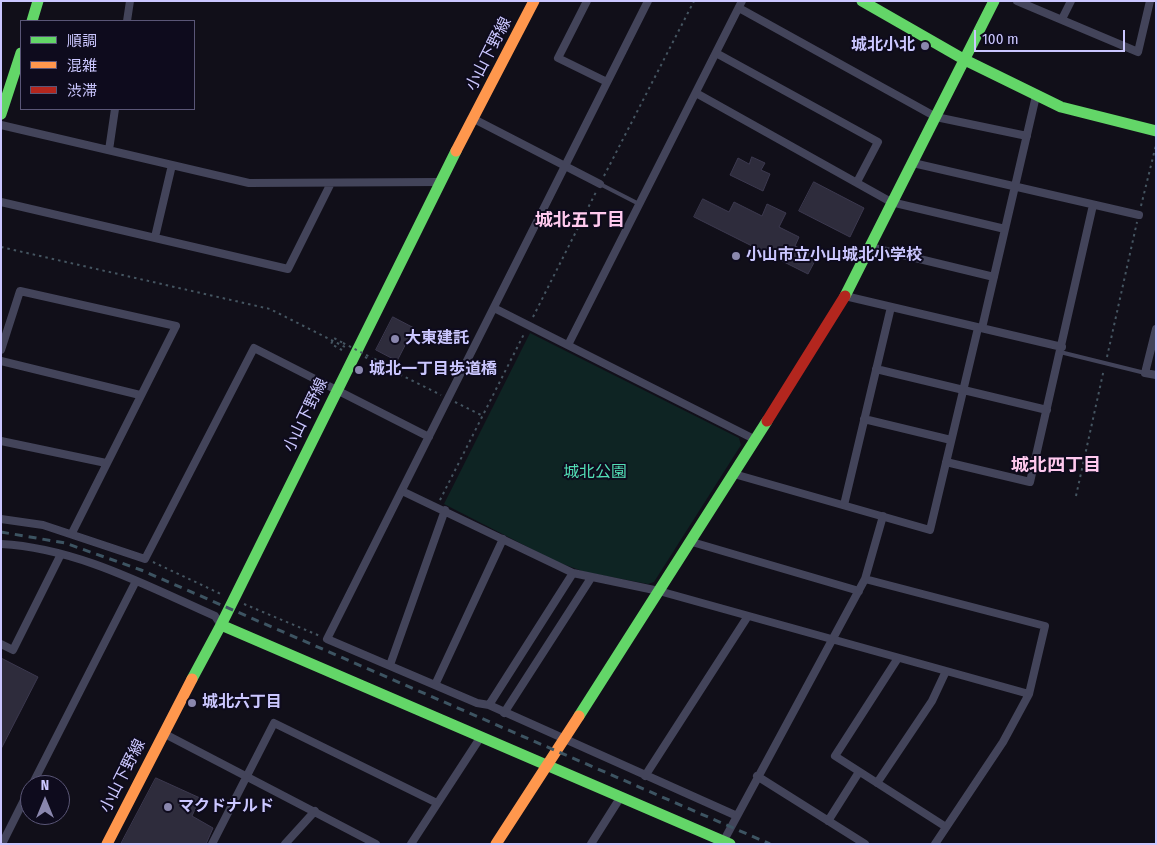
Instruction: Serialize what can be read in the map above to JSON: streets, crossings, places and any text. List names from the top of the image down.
{
  "streets": {
    "street": ["小山下野線"]
  },
  "districts": ["城北五丁目", "城北四丁目"],
  "parks": ["城北公園"],
  "places": [
    "城北小北",
    "小山市立小山城北小学校",
    "大東建託",
    "城北一丁目歩道橋",
    "城北六丁目",
    "マクドナルド"
  ],
  "legend": ["順調", "混雑", "渋滞"],
  "scale_bar": "100 m",
  "north": "top"
}
